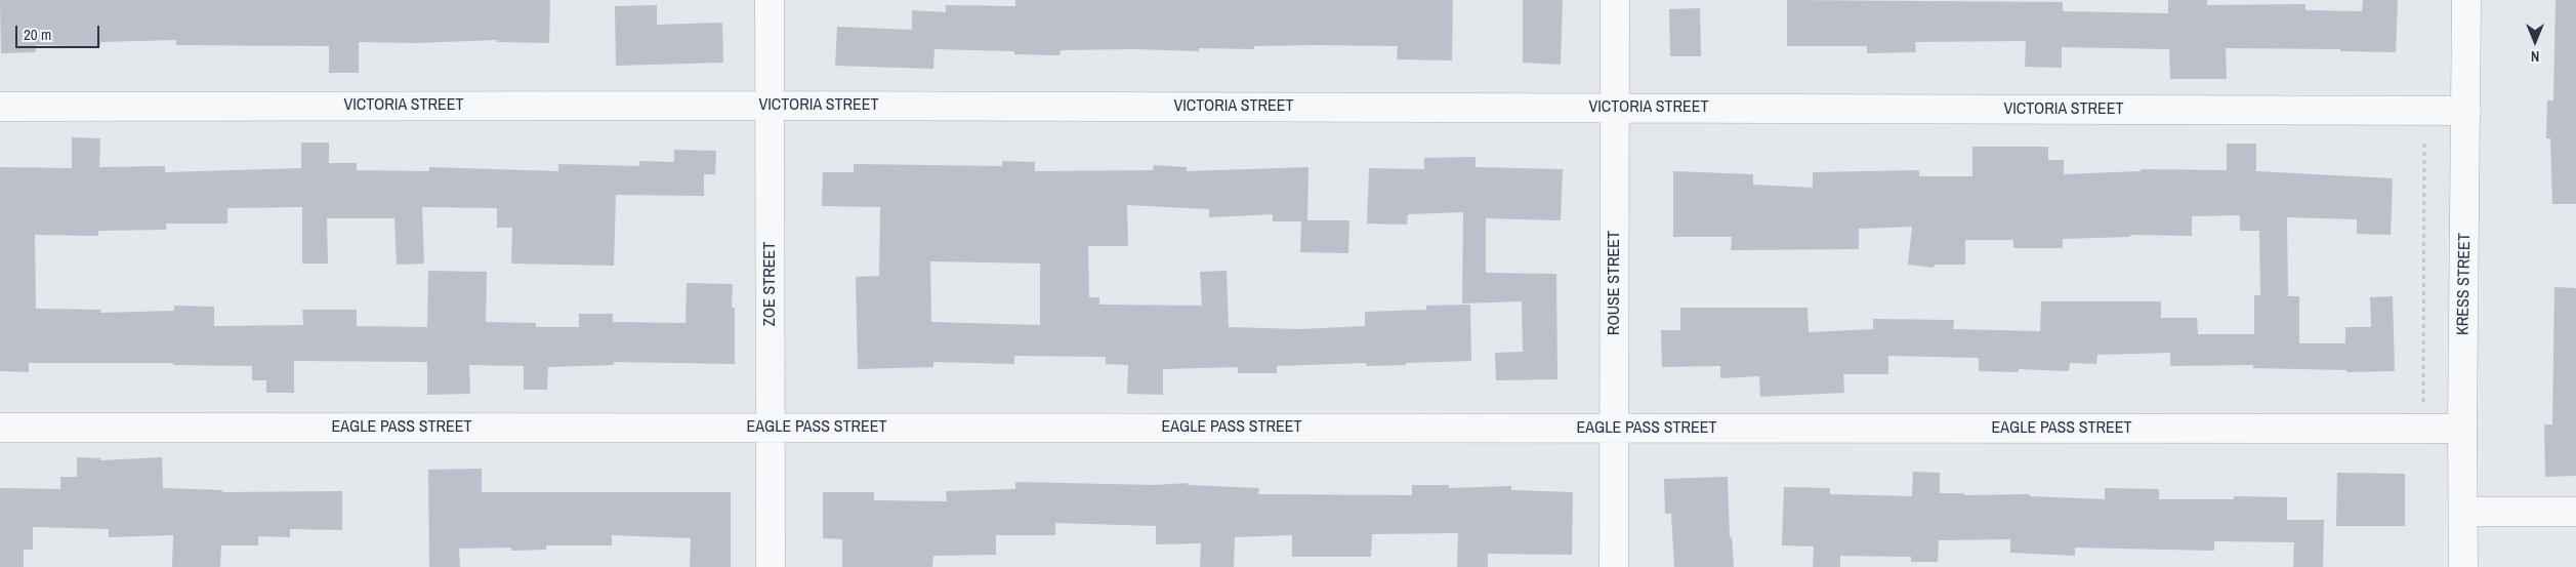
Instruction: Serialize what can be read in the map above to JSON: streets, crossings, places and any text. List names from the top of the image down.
{
  "streets": {
    "street": [
      "VICTORIA STREET",
      "ROUSE STREET",
      "ZOE STREET",
      "KRESS STREET",
      "EAGLE PASS STREET"
    ]
  },
  "crossings": [
    ["VICTORIA STREET", "ROUSE STREET"],
    ["VICTORIA STREET", "ZOE STREET"],
    ["VICTORIA STREET", "KRESS STREET"],
    ["ROUSE STREET", "EAGLE PASS STREET"],
    ["ZOE STREET", "EAGLE PASS STREET"],
    ["KRESS STREET", "EAGLE PASS STREET"]
  ],
  "scale_bar": "20 m",
  "north": "bottom"
}
